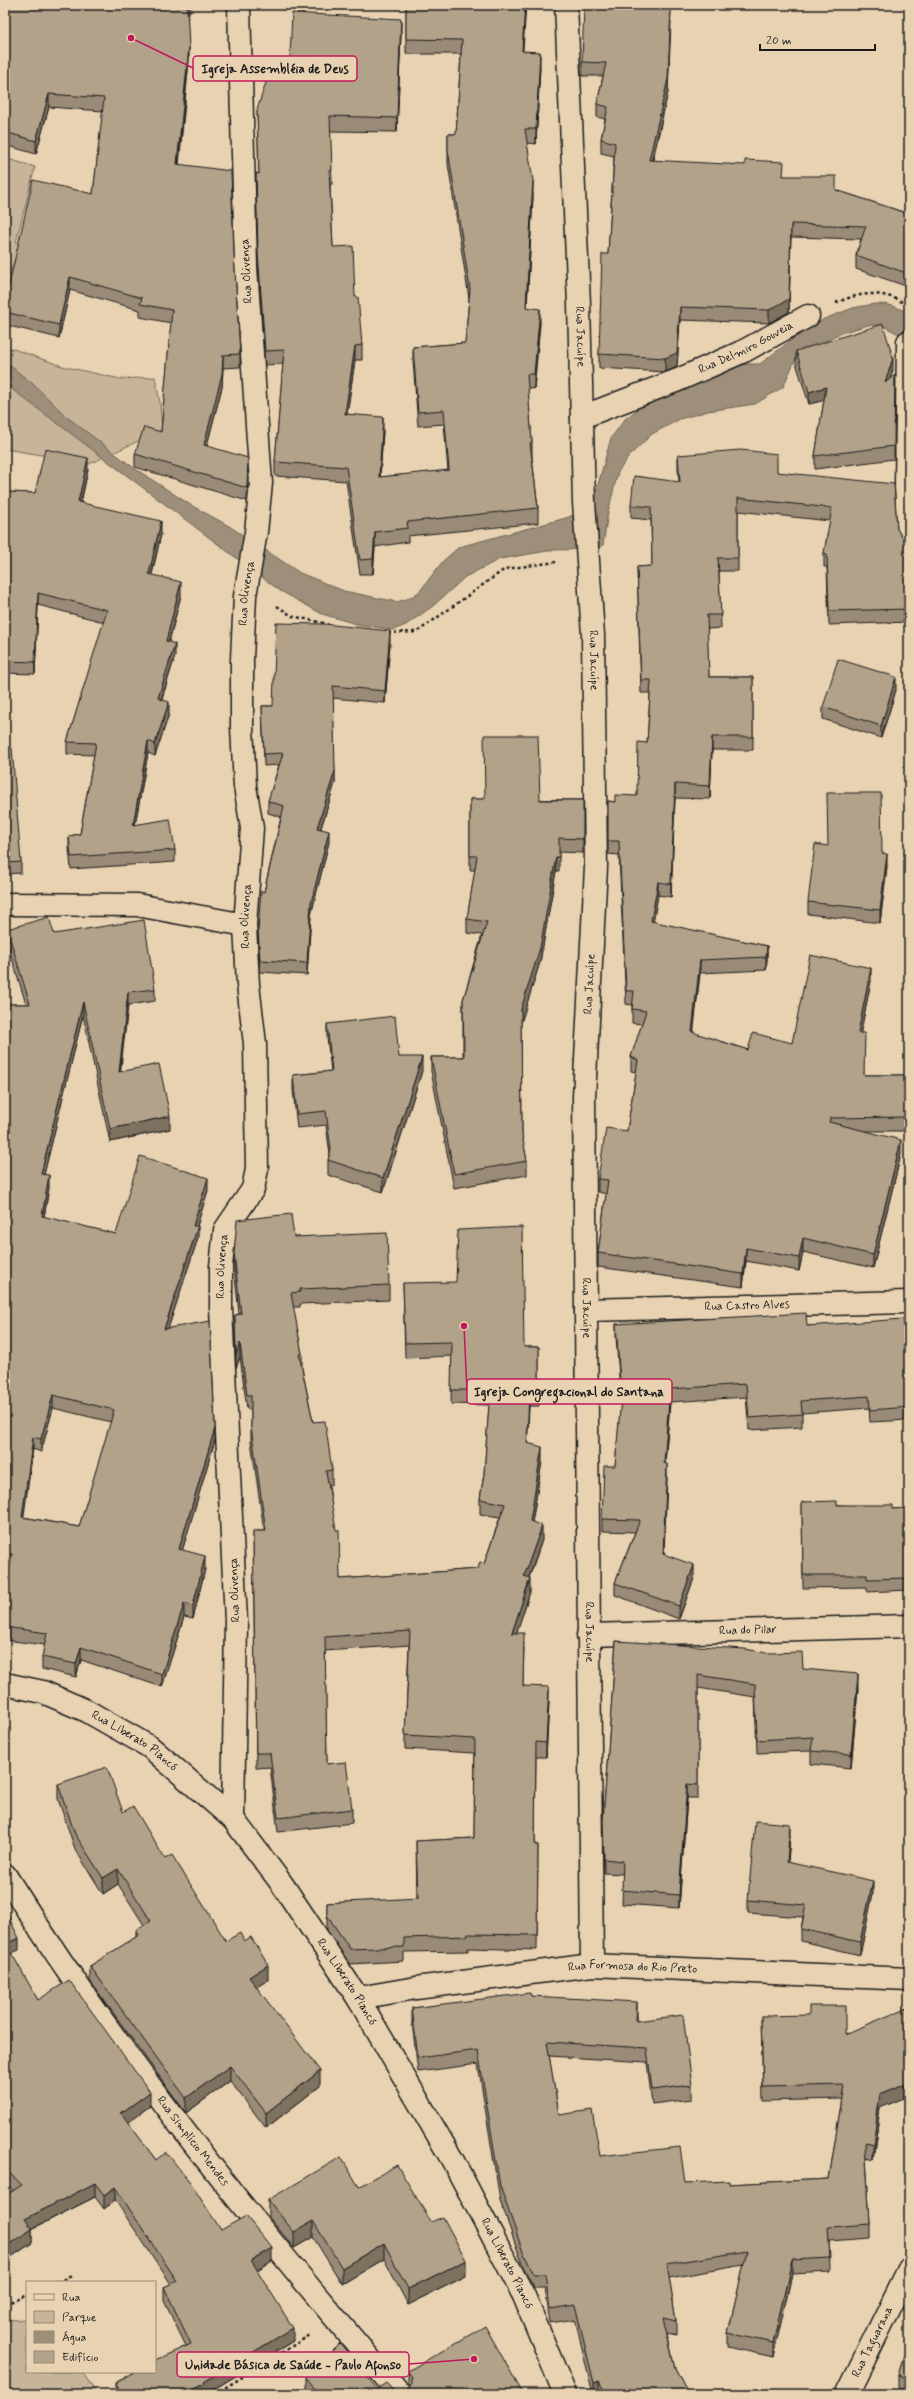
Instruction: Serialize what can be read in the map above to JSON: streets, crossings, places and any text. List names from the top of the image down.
{
  "streets": {
    "street": [
      "Rua Olivença",
      "Rua Jacuípe",
      "Rua Delmiro Gouveia",
      "Rua Castro Alves",
      "Rua do Pilar",
      "Rua Liberato Piancó",
      "Rua Formosa do Rio Preto",
      "Rua Simplício Mendes",
      "Rua Taguarana"
    ]
  },
  "crossings": [
    ["Rua Olivença", "Rua Liberato Piancó"],
    ["Rua Jacuípe", "Rua Delmiro Gouveia"],
    ["Rua Jacuípe", "Rua Castro Alves"],
    ["Rua Jacuípe", "Rua do Pilar"],
    ["Rua Jacuípe", "Rua Formosa do Rio Preto"],
    ["Rua Liberato Piancó", "Rua Formosa do Rio Preto"]
  ],
  "places": ["Igreja Assembléia de Deus", "Igreja Congregacional do Santana", "Unidade Básica de Saúde - Paulo Afonso"],
  "legend": [
    "Rua",
    "Parque",
    "Água",
    "Edifício"
  ],
  "scale_bar": "20 m"
}
